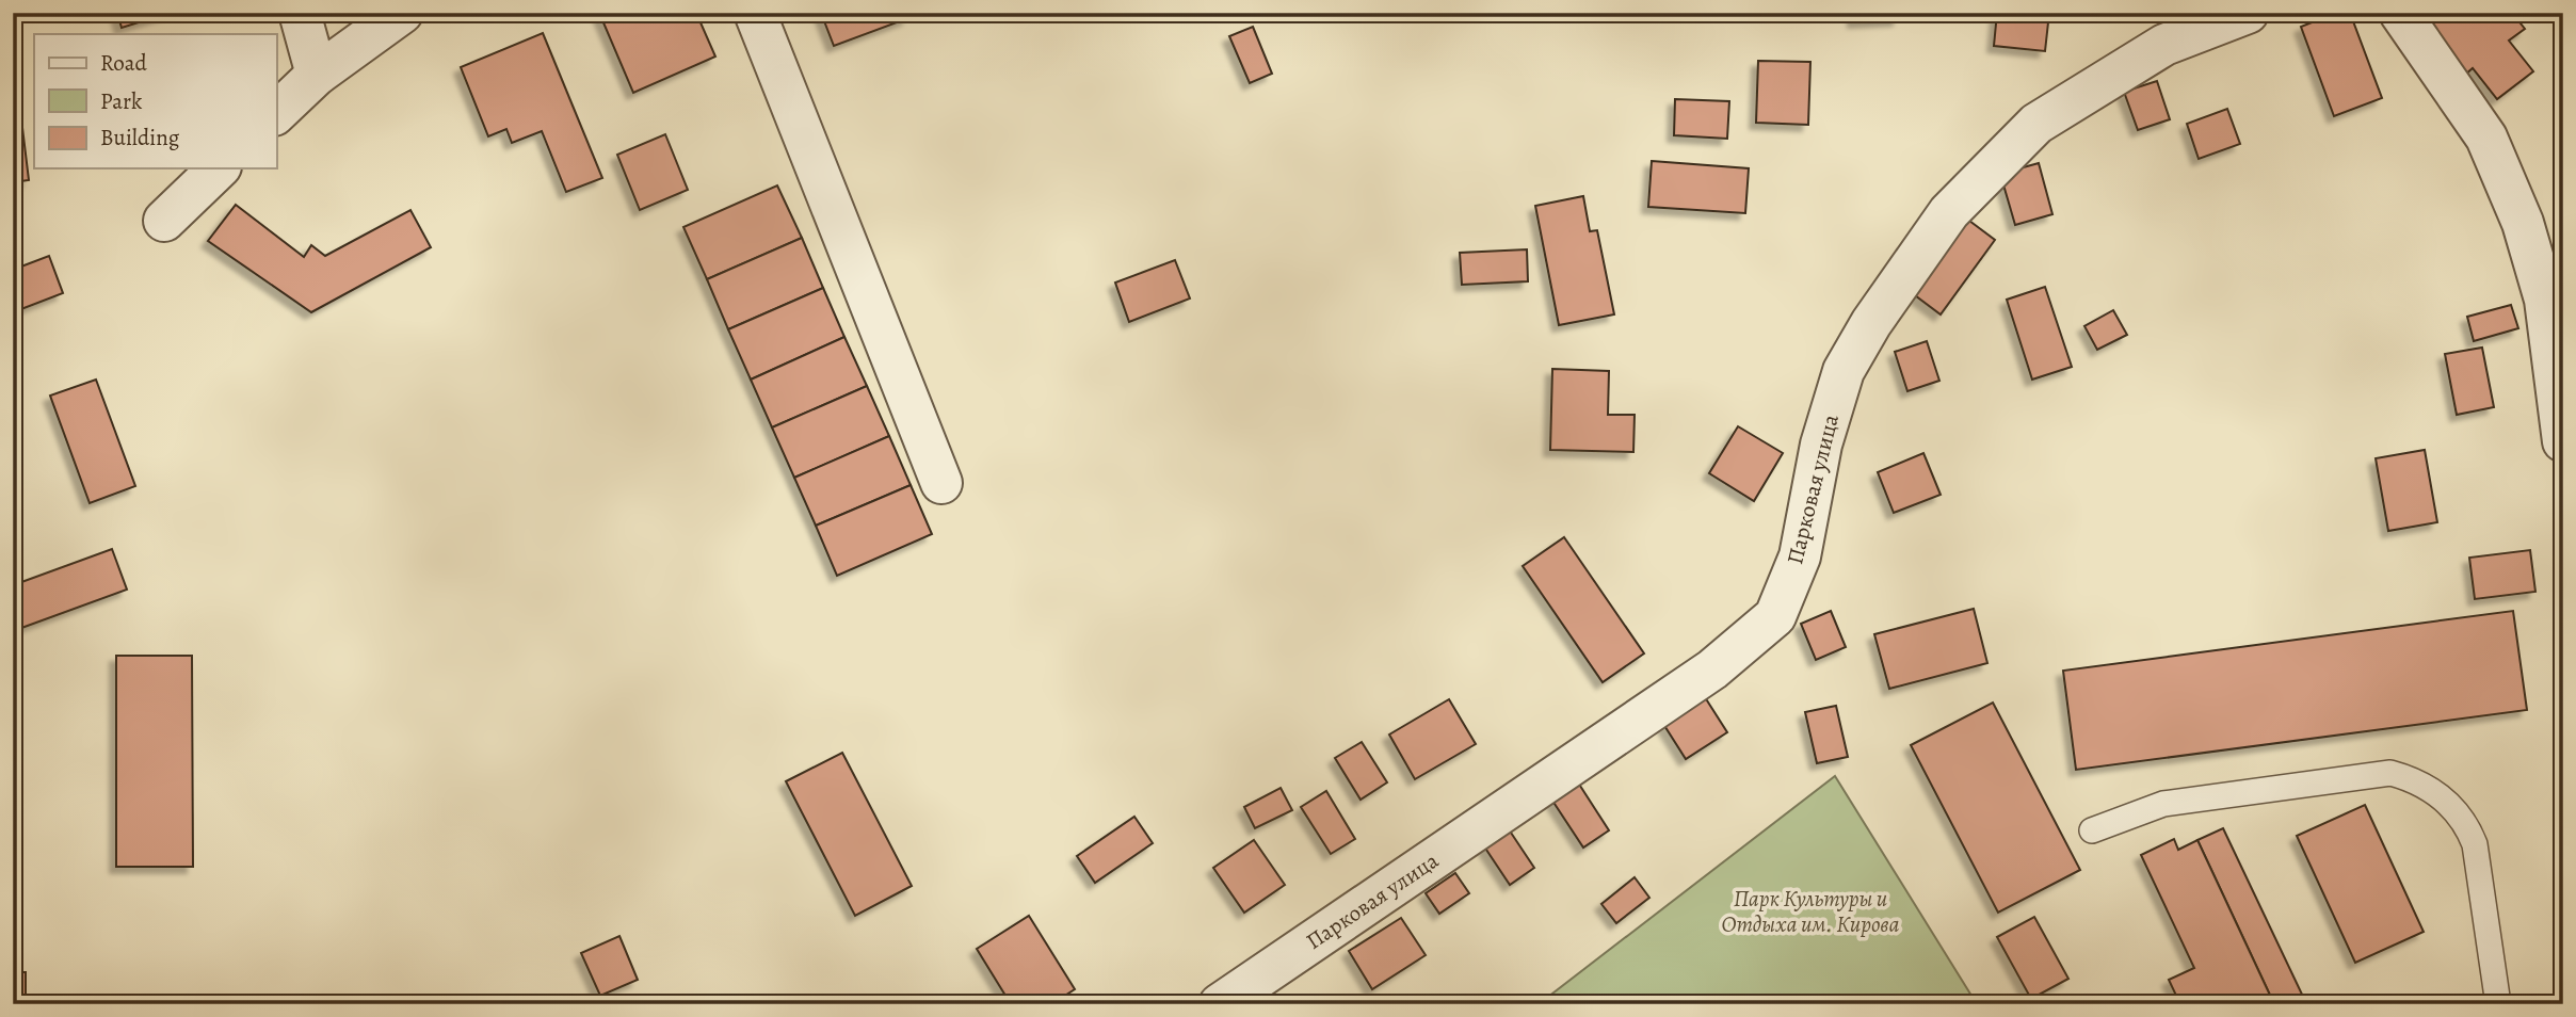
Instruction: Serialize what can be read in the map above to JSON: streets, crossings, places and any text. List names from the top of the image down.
{
  "streets": {
    "street": ["Парковая улица"]
  },
  "parks": ["Парк Культуры и Отдыха им. Кирова"],
  "legend": ["Road", "Park", "Building"]
}
